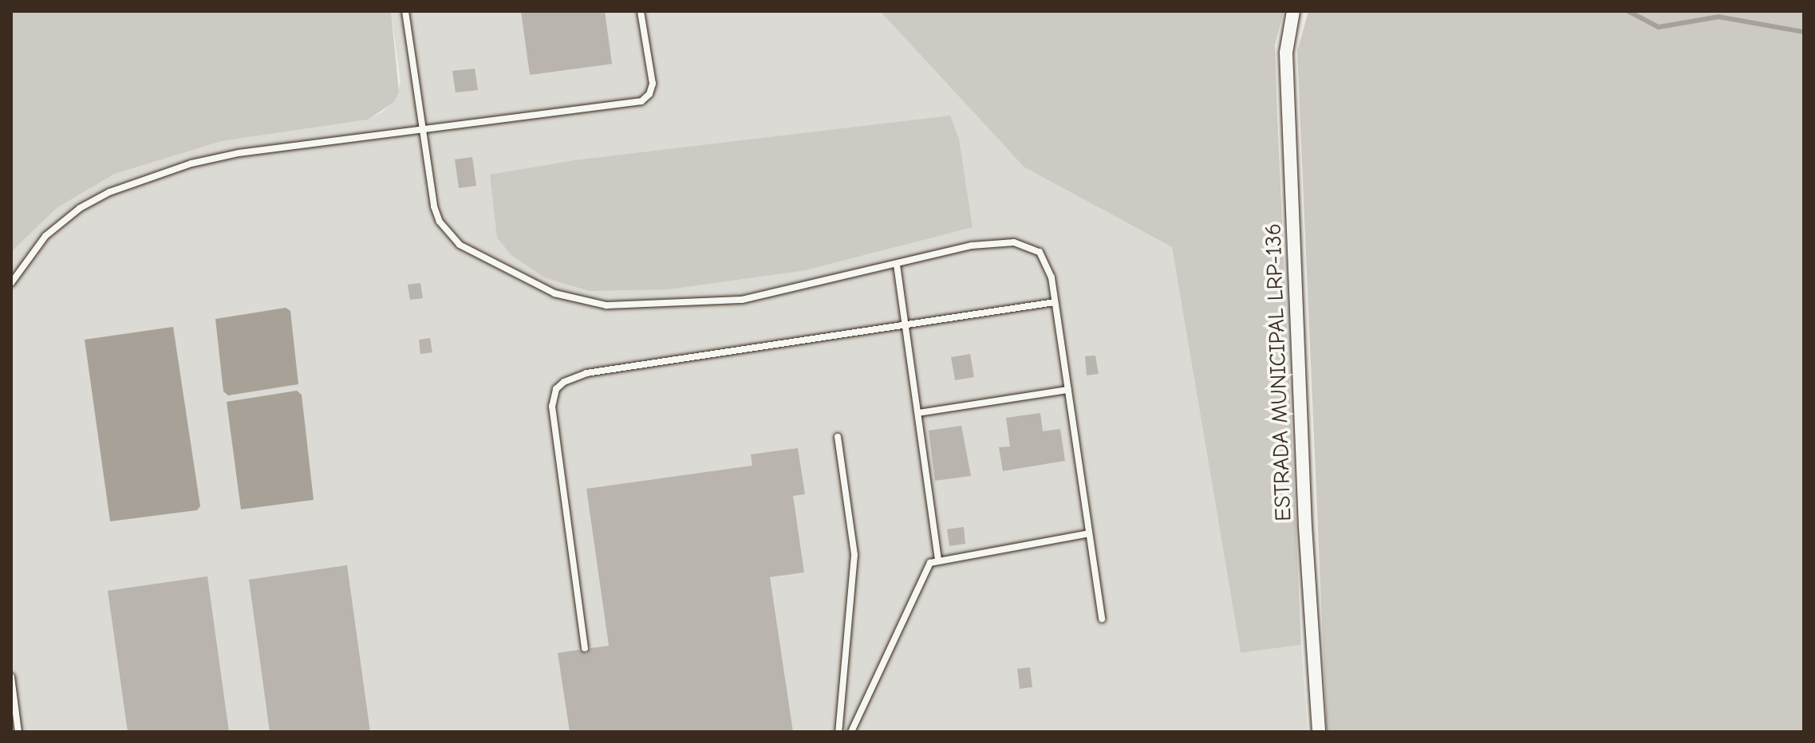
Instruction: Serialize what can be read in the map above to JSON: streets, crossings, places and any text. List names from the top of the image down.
{
  "streets": {
    "street": ["ESTRADA MUNICIPAL LRP-136"]
  }
}
